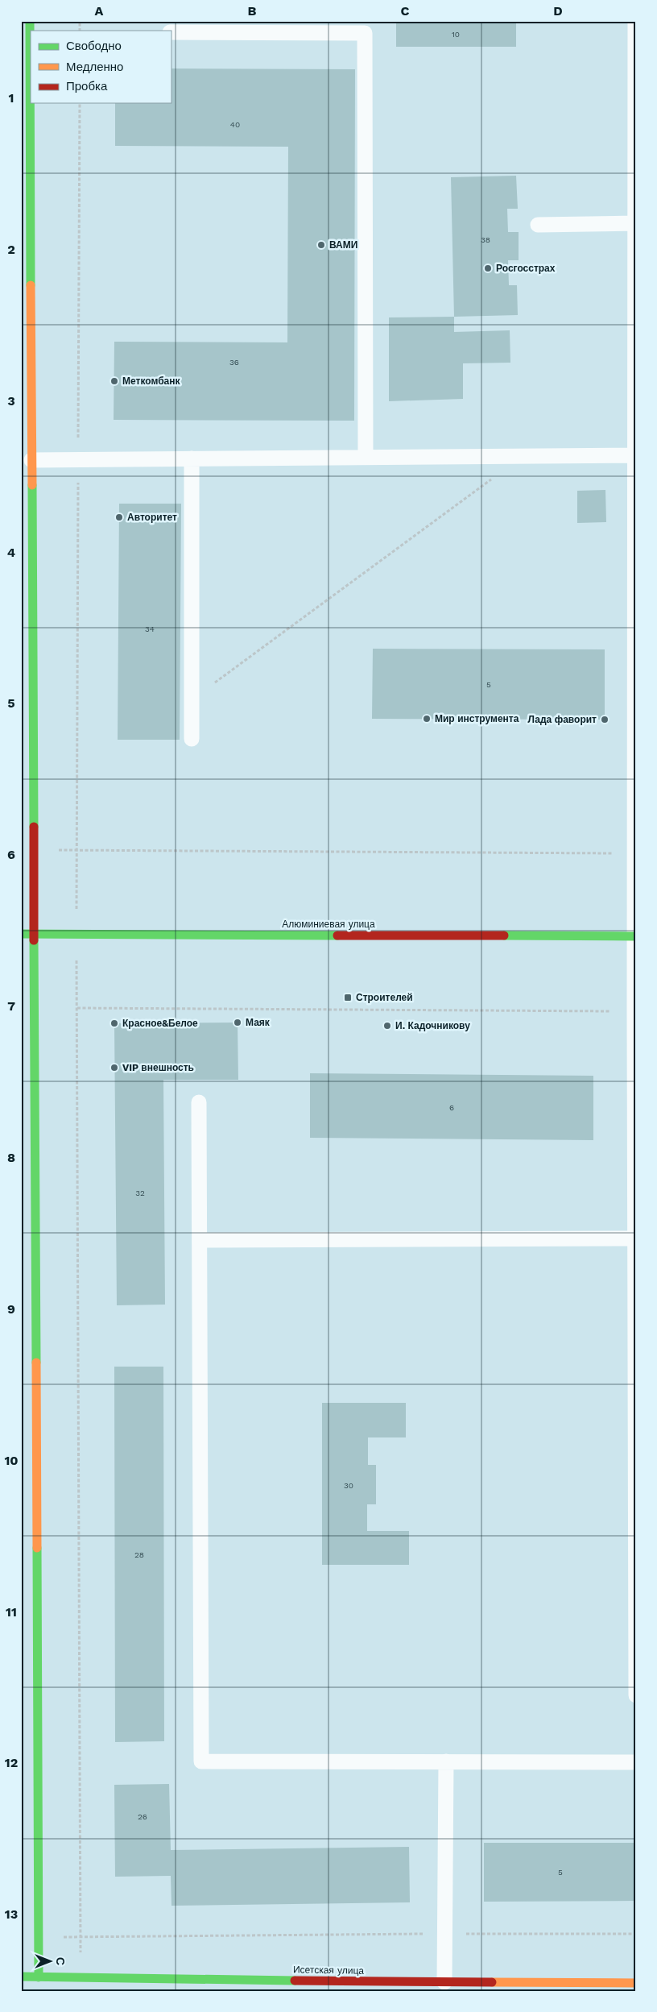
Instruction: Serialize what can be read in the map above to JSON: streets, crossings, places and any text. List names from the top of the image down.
{
  "streets": {
    "street": ["Алюминиевая улица", "Исетская улица"]
  },
  "places": {
    "other": [
      "ВАМИ",
      "Росгосстрах",
      "Меткомбанк",
      "Авторитет",
      "Мир инструмента",
      "Лада фаворит",
      "Маяк",
      "Красное&Белое",
      "И. Кадочникову",
      "VIP внешность"
    ],
    "transit": ["Строителей"]
  },
  "house_numbers": [
    "10",
    "40",
    "38",
    "36",
    "34",
    "5",
    "6",
    "32",
    "30",
    "28",
    "26",
    "5"
  ],
  "legend": ["Свободно", "Медленно", "Пробка"],
  "north": "right",
  "grid": {
    "columns": [
      "A",
      "B",
      "C",
      "D"
    ],
    "rows": [
      "1",
      "2",
      "3",
      "4",
      "5",
      "6",
      "7",
      "8",
      "9",
      "10",
      "11",
      "12",
      "13"
    ]
  }
}
